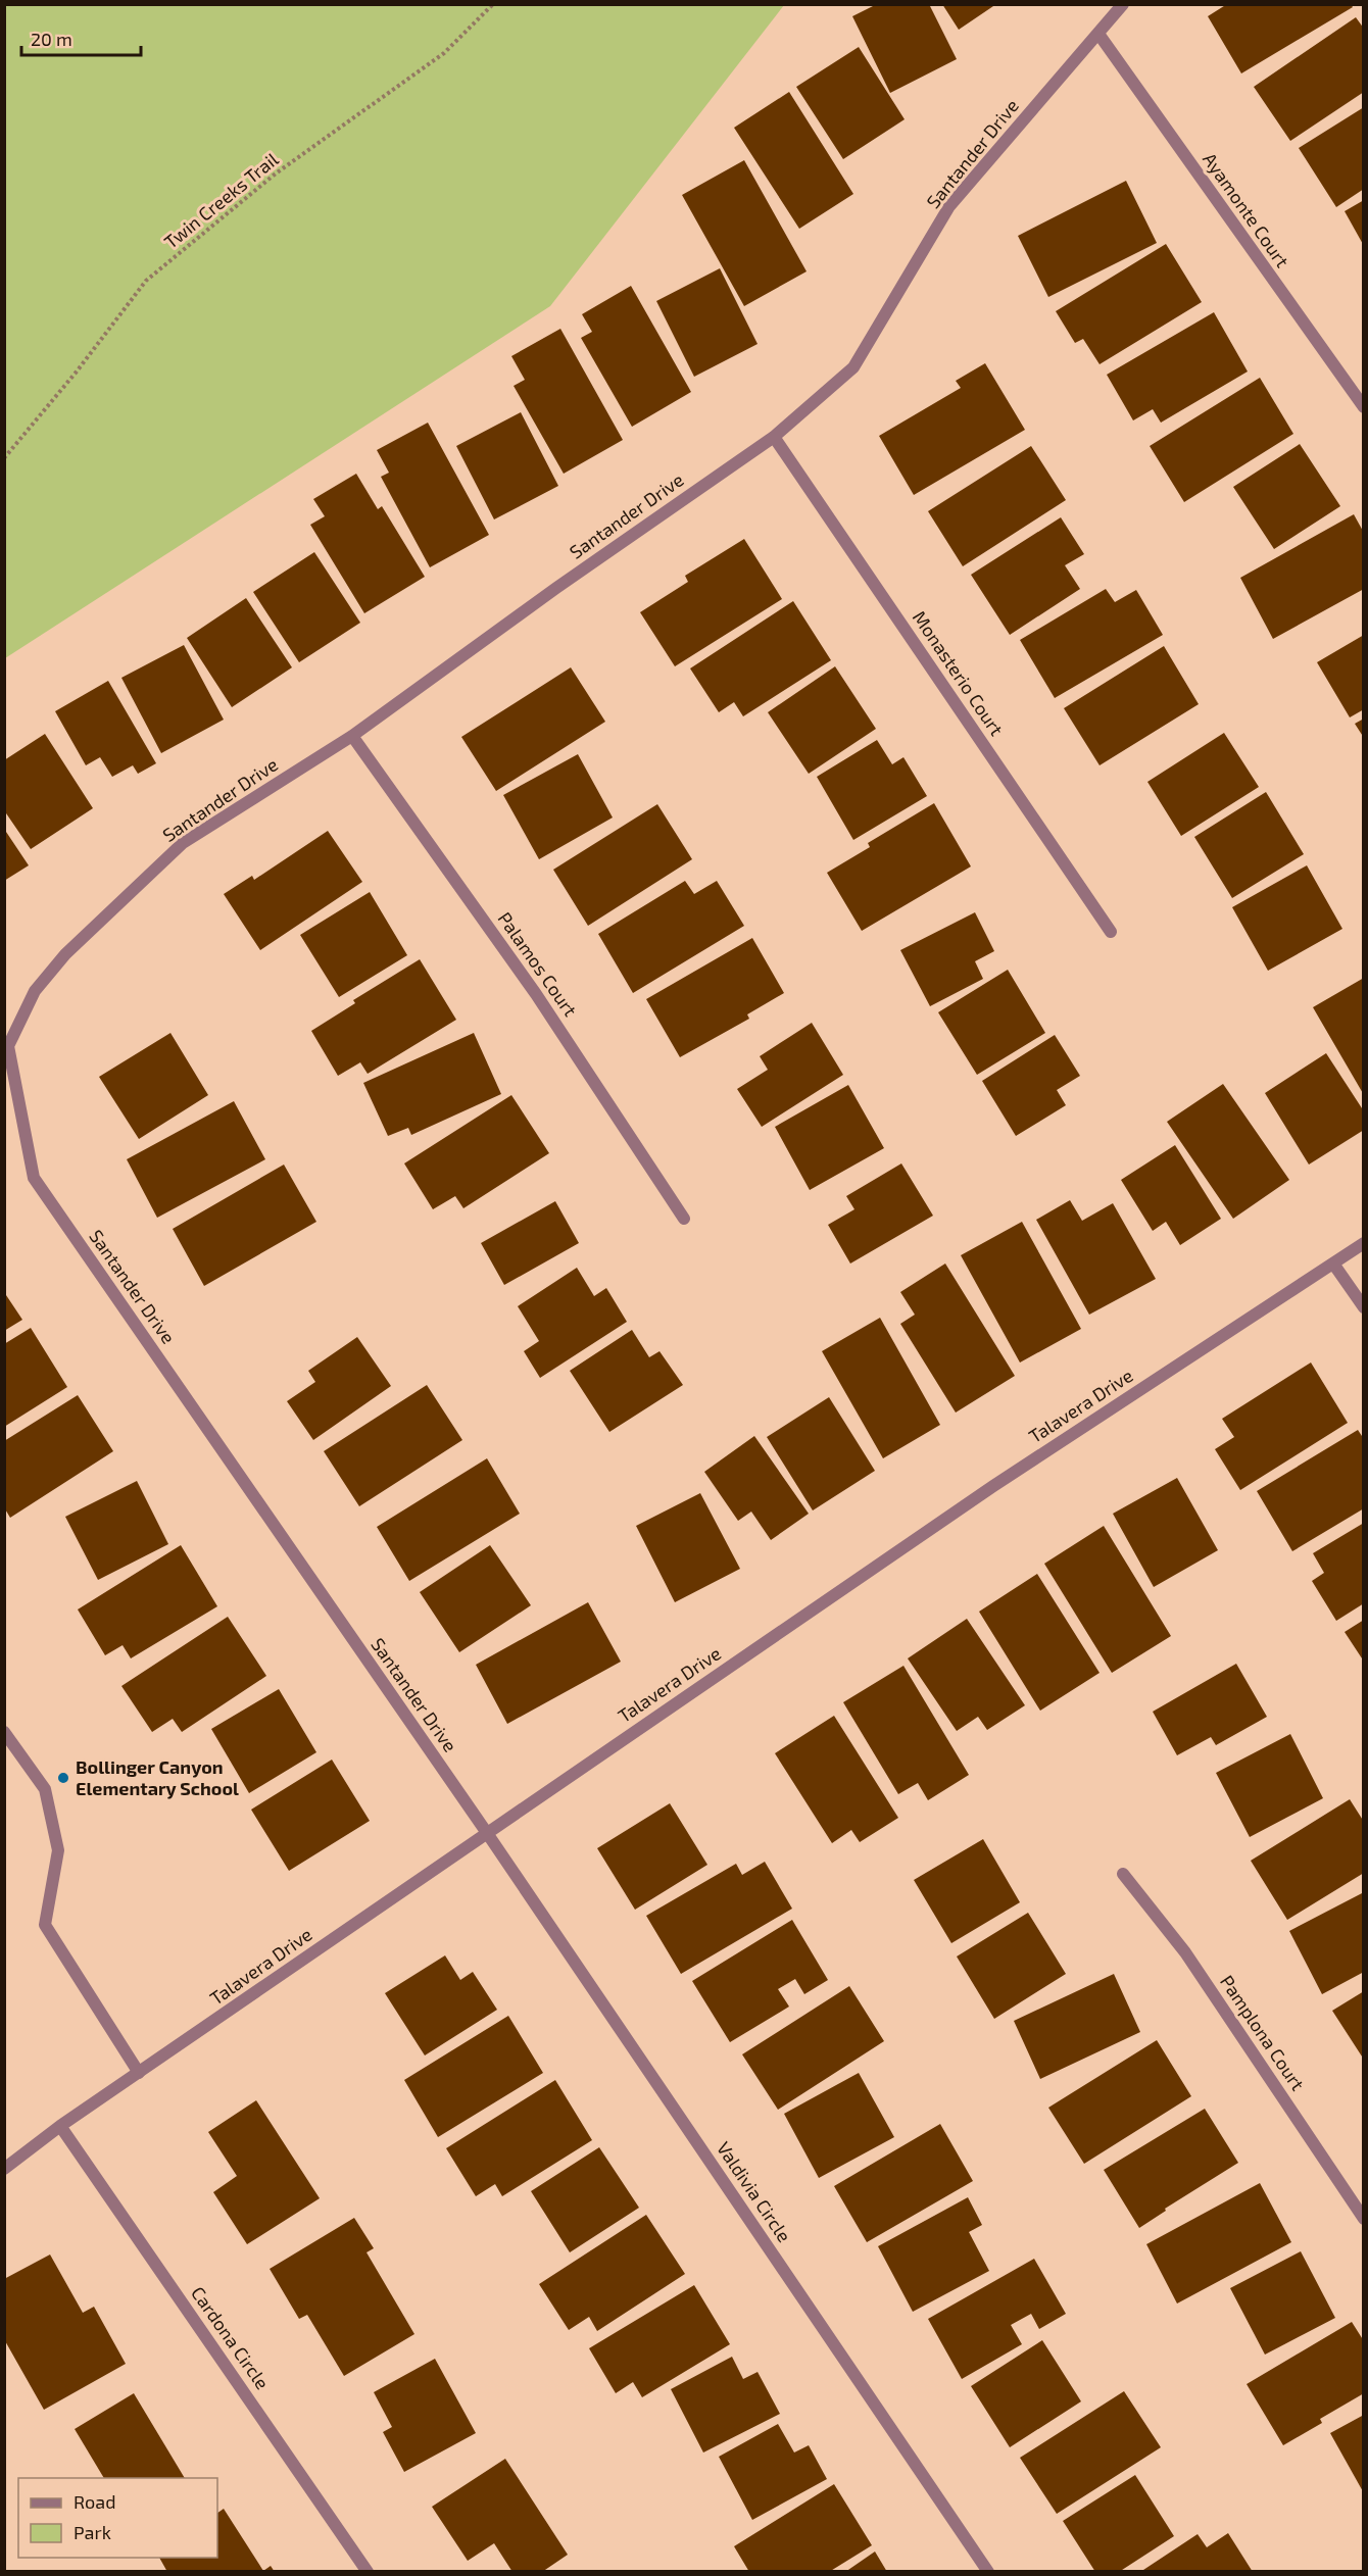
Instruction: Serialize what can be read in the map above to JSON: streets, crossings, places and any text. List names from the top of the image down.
{
  "streets": {
    "street": [
      "Santander Drive",
      "Ayamonte Court",
      "Monasterio Court",
      "Palamos Court",
      "Talavera Drive",
      "Pamplona Court",
      "Valdivia Circle",
      "Cardona Circle"
    ],
    "path": ["Twin Creeks Trail"]
  },
  "crossings": [
    ["Santander Drive", "Ayamonte Court"],
    ["Santander Drive", "Monasterio Court"],
    ["Santander Drive", "Palamos Court"],
    ["Santander Drive", "Talavera Drive"],
    ["Santander Drive", "Valdivia Circle"],
    ["Talavera Drive", "Valdivia Circle"],
    ["Talavera Drive", "Cardona Circle"]
  ],
  "places": ["Bollinger Canyon Elementary School"],
  "legend": ["Road", "Park"],
  "scale_bar": "20 m"
}
